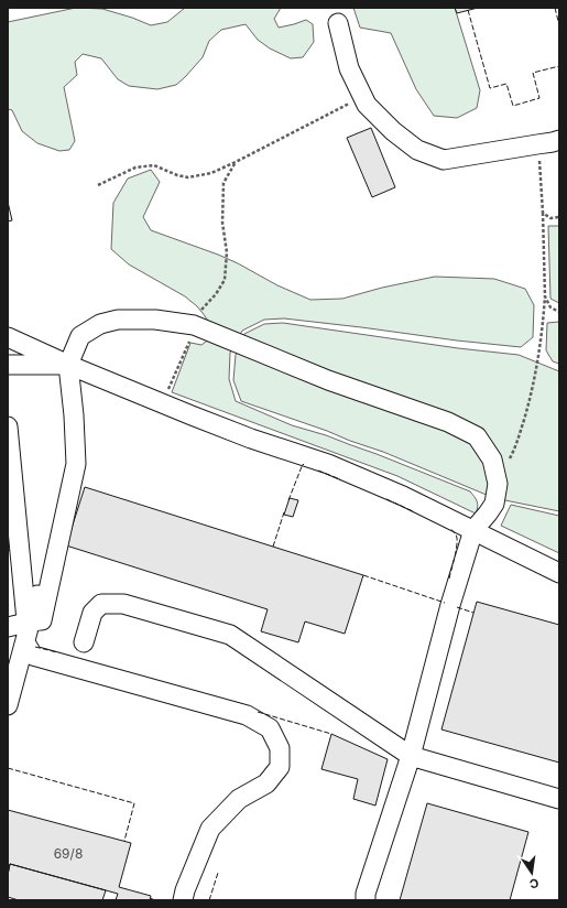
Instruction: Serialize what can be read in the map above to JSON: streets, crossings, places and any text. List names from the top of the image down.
{
  "house_numbers": ["69/8"],
  "north": "bottom"
}
